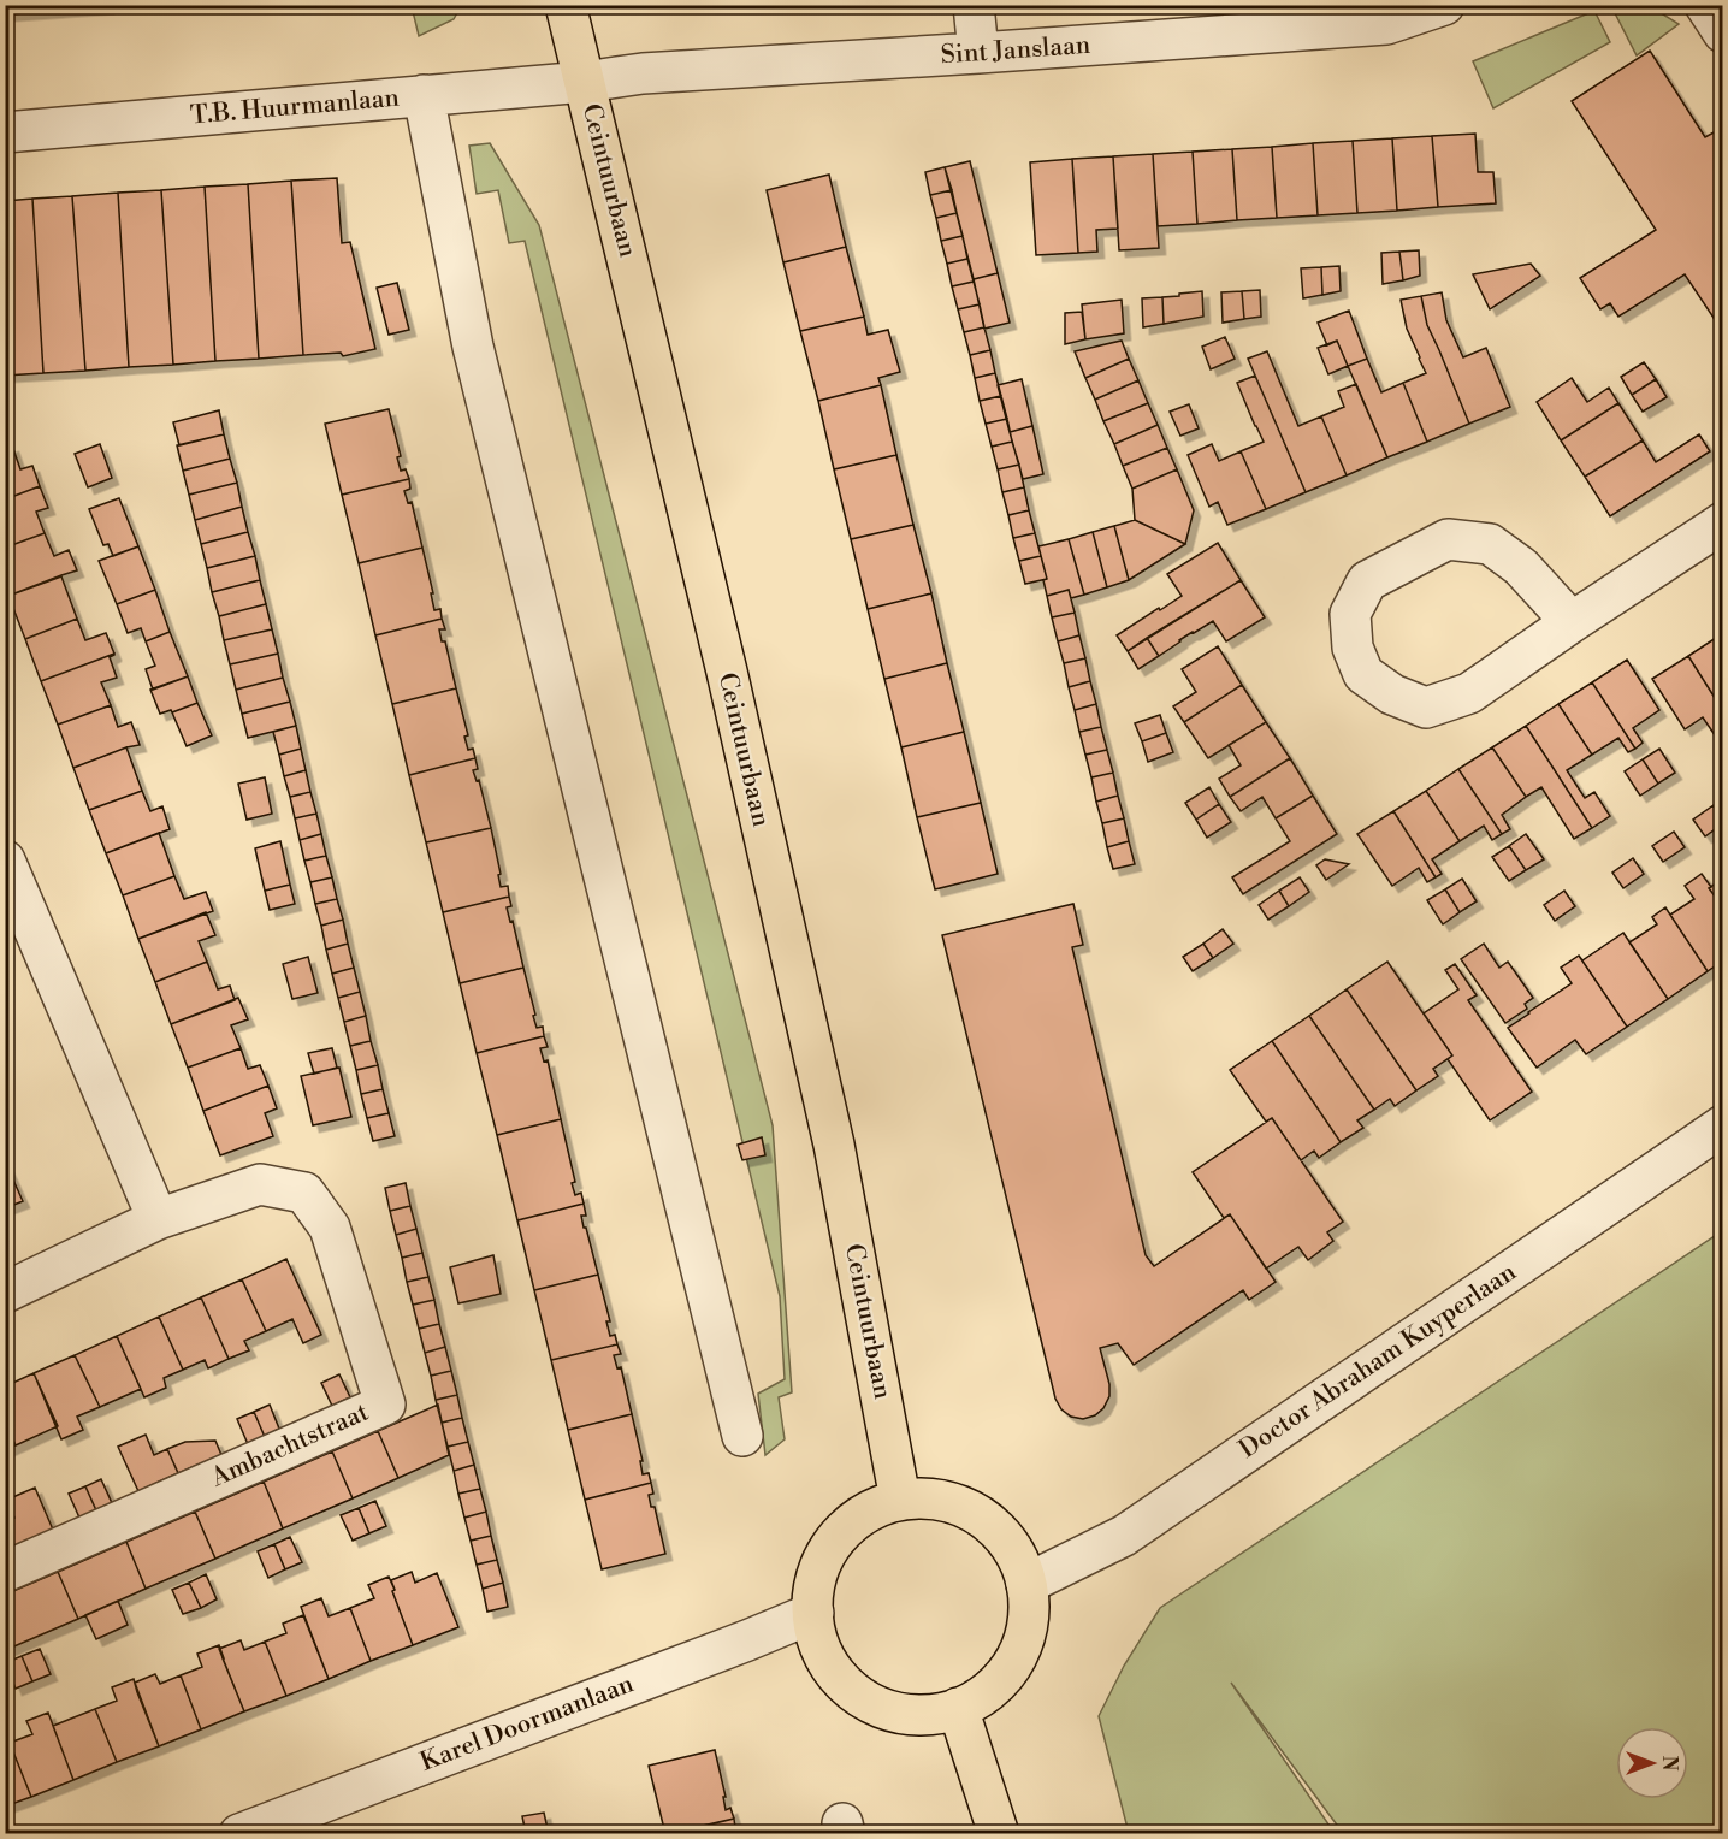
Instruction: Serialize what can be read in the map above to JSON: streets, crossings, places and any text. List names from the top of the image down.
{
  "streets": {
    "main road": ["Ceintuurbaan"],
    "street": [
      "Sint Janslaan",
      "T.B. Huurmanlaan",
      "Doctor Abraham Kuyperlaan",
      "Ambachtstraat",
      "Karel Doormanlaan"
    ]
  },
  "crossings": [
    ["Sint Janslaan", "T.B. Huurmanlaan"],
    ["Sint Janslaan", "Ceintuurbaan"],
    ["T.B. Huurmanlaan", "Ceintuurbaan"],
    ["Ceintuurbaan", "Doctor Abraham Kuyperlaan"],
    ["Ceintuurbaan", "Karel Doormanlaan"],
    ["Doctor Abraham Kuyperlaan", "Karel Doormanlaan"]
  ],
  "north": "right"
}
